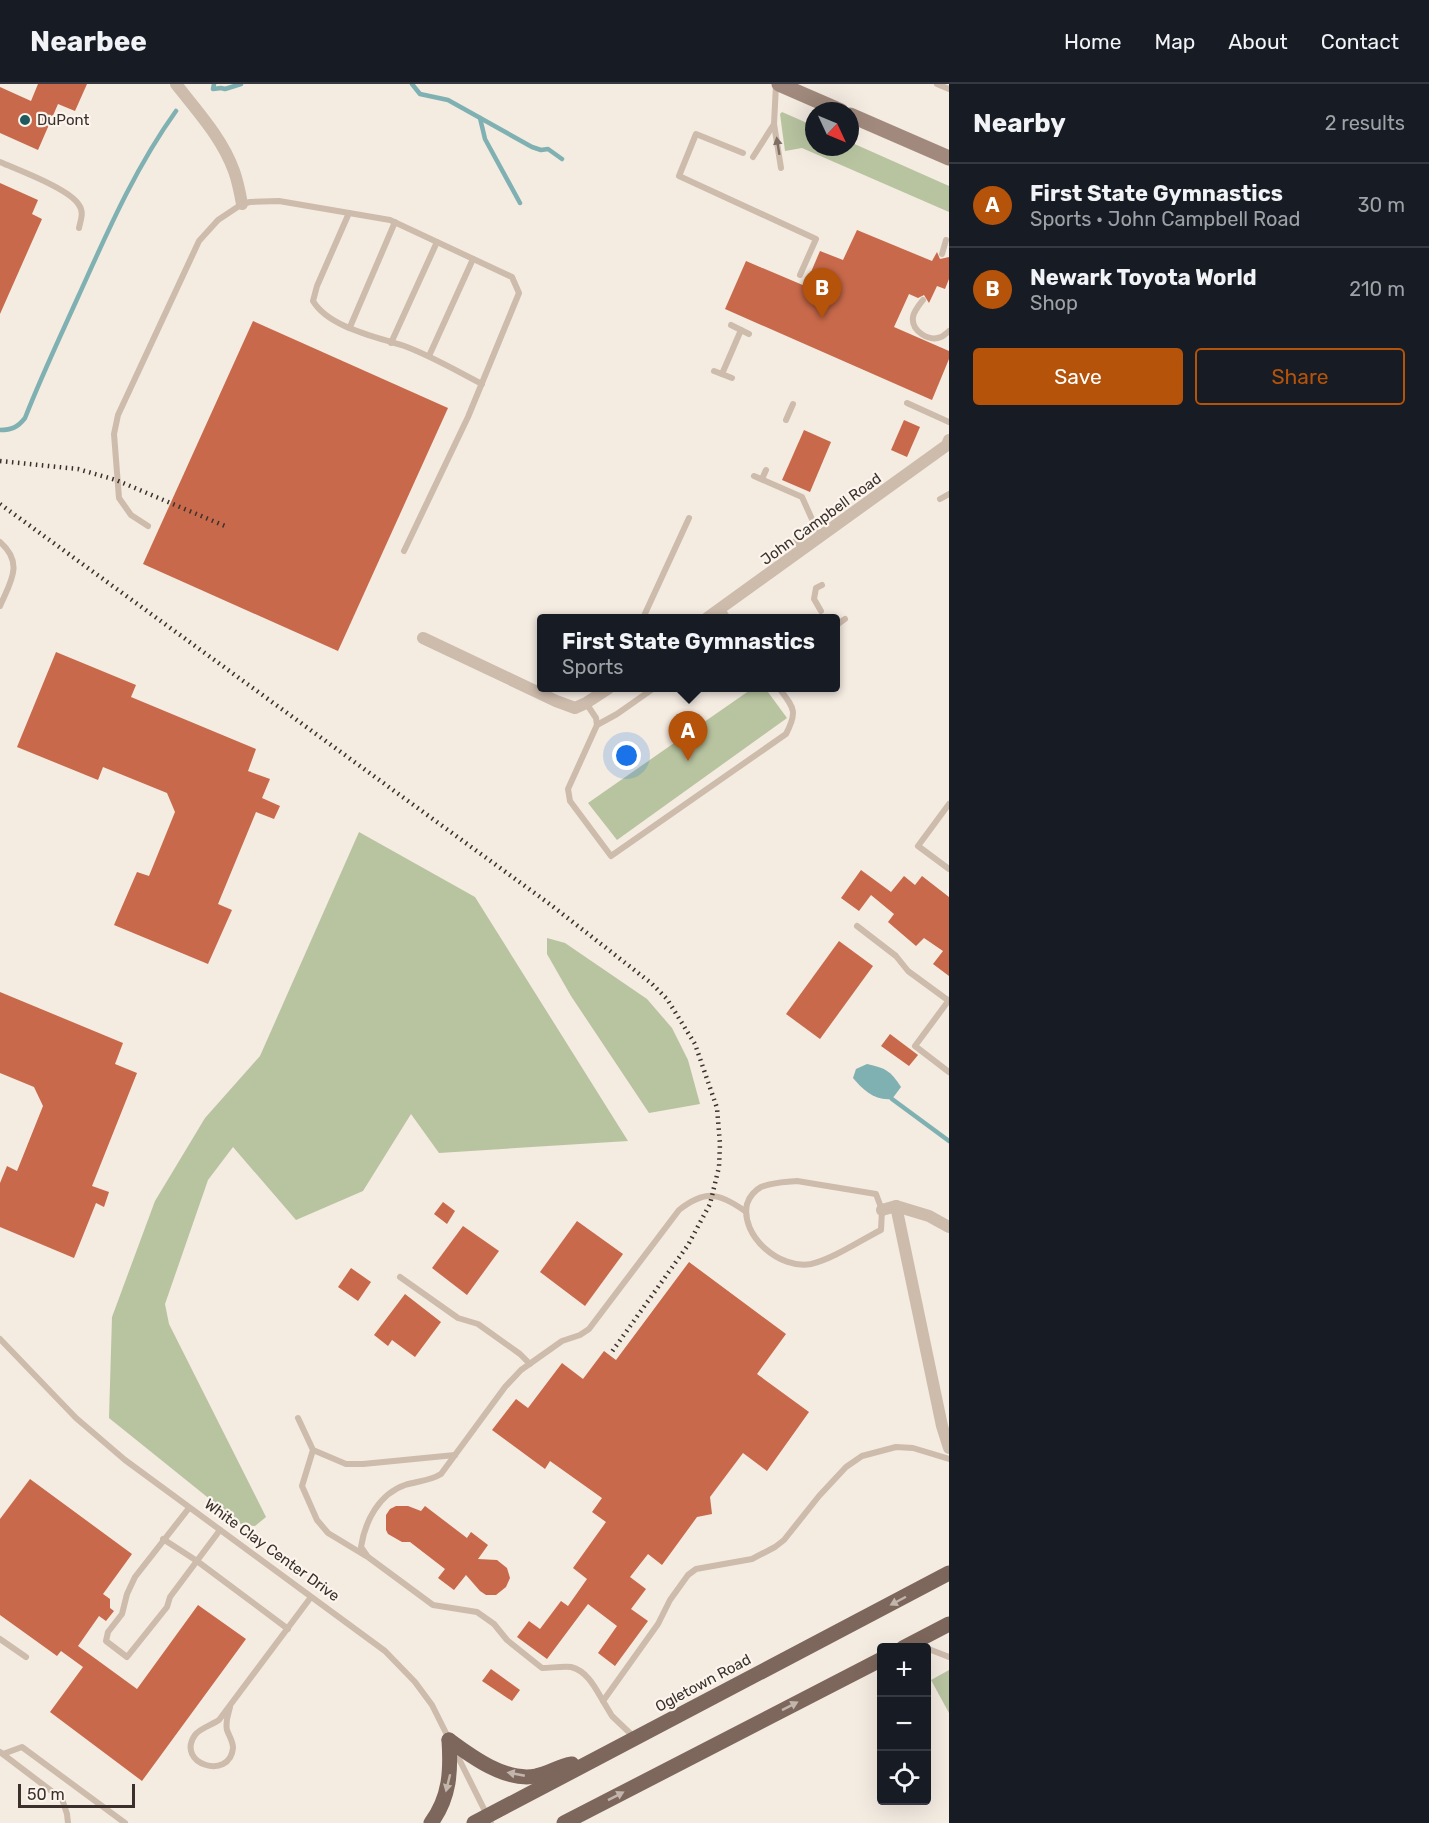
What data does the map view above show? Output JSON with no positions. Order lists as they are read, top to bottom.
{
  "streets": {
    "main road": ["Ogletown Road"],
    "street": ["John Campbell Road"],
    "lane": ["White Clay Center Drive"]
  },
  "crossings": [
    ["White Clay Center Drive", "Ogletown Road"]
  ],
  "places": ["DuPont"],
  "scale_bar": "50 m",
  "north": "bottom right",
  "page": {
    "header": "Nearbee",
    "nav": [
      "Home",
      "Map",
      "About",
      "Contact"
    ],
    "heading": ["Nearby", "2 results"],
    "list": [
      {
        "mark": "A",
        "name": "First State Gymnastics",
        "note": "Sports · John Campbell Road",
        "value": "30 m"
      },
      {
        "mark": "B",
        "name": "Newark Toyota World",
        "note": "Shop",
        "value": "210 m"
      }
    ],
    "pins": ["B", "A"],
    "buttons": ["Save", "Share"],
    "popup": ["First State Gymnastics", "Sports"],
    "map_buttons": ["+", "−"],
    "scale": "50 m"
  }
}
